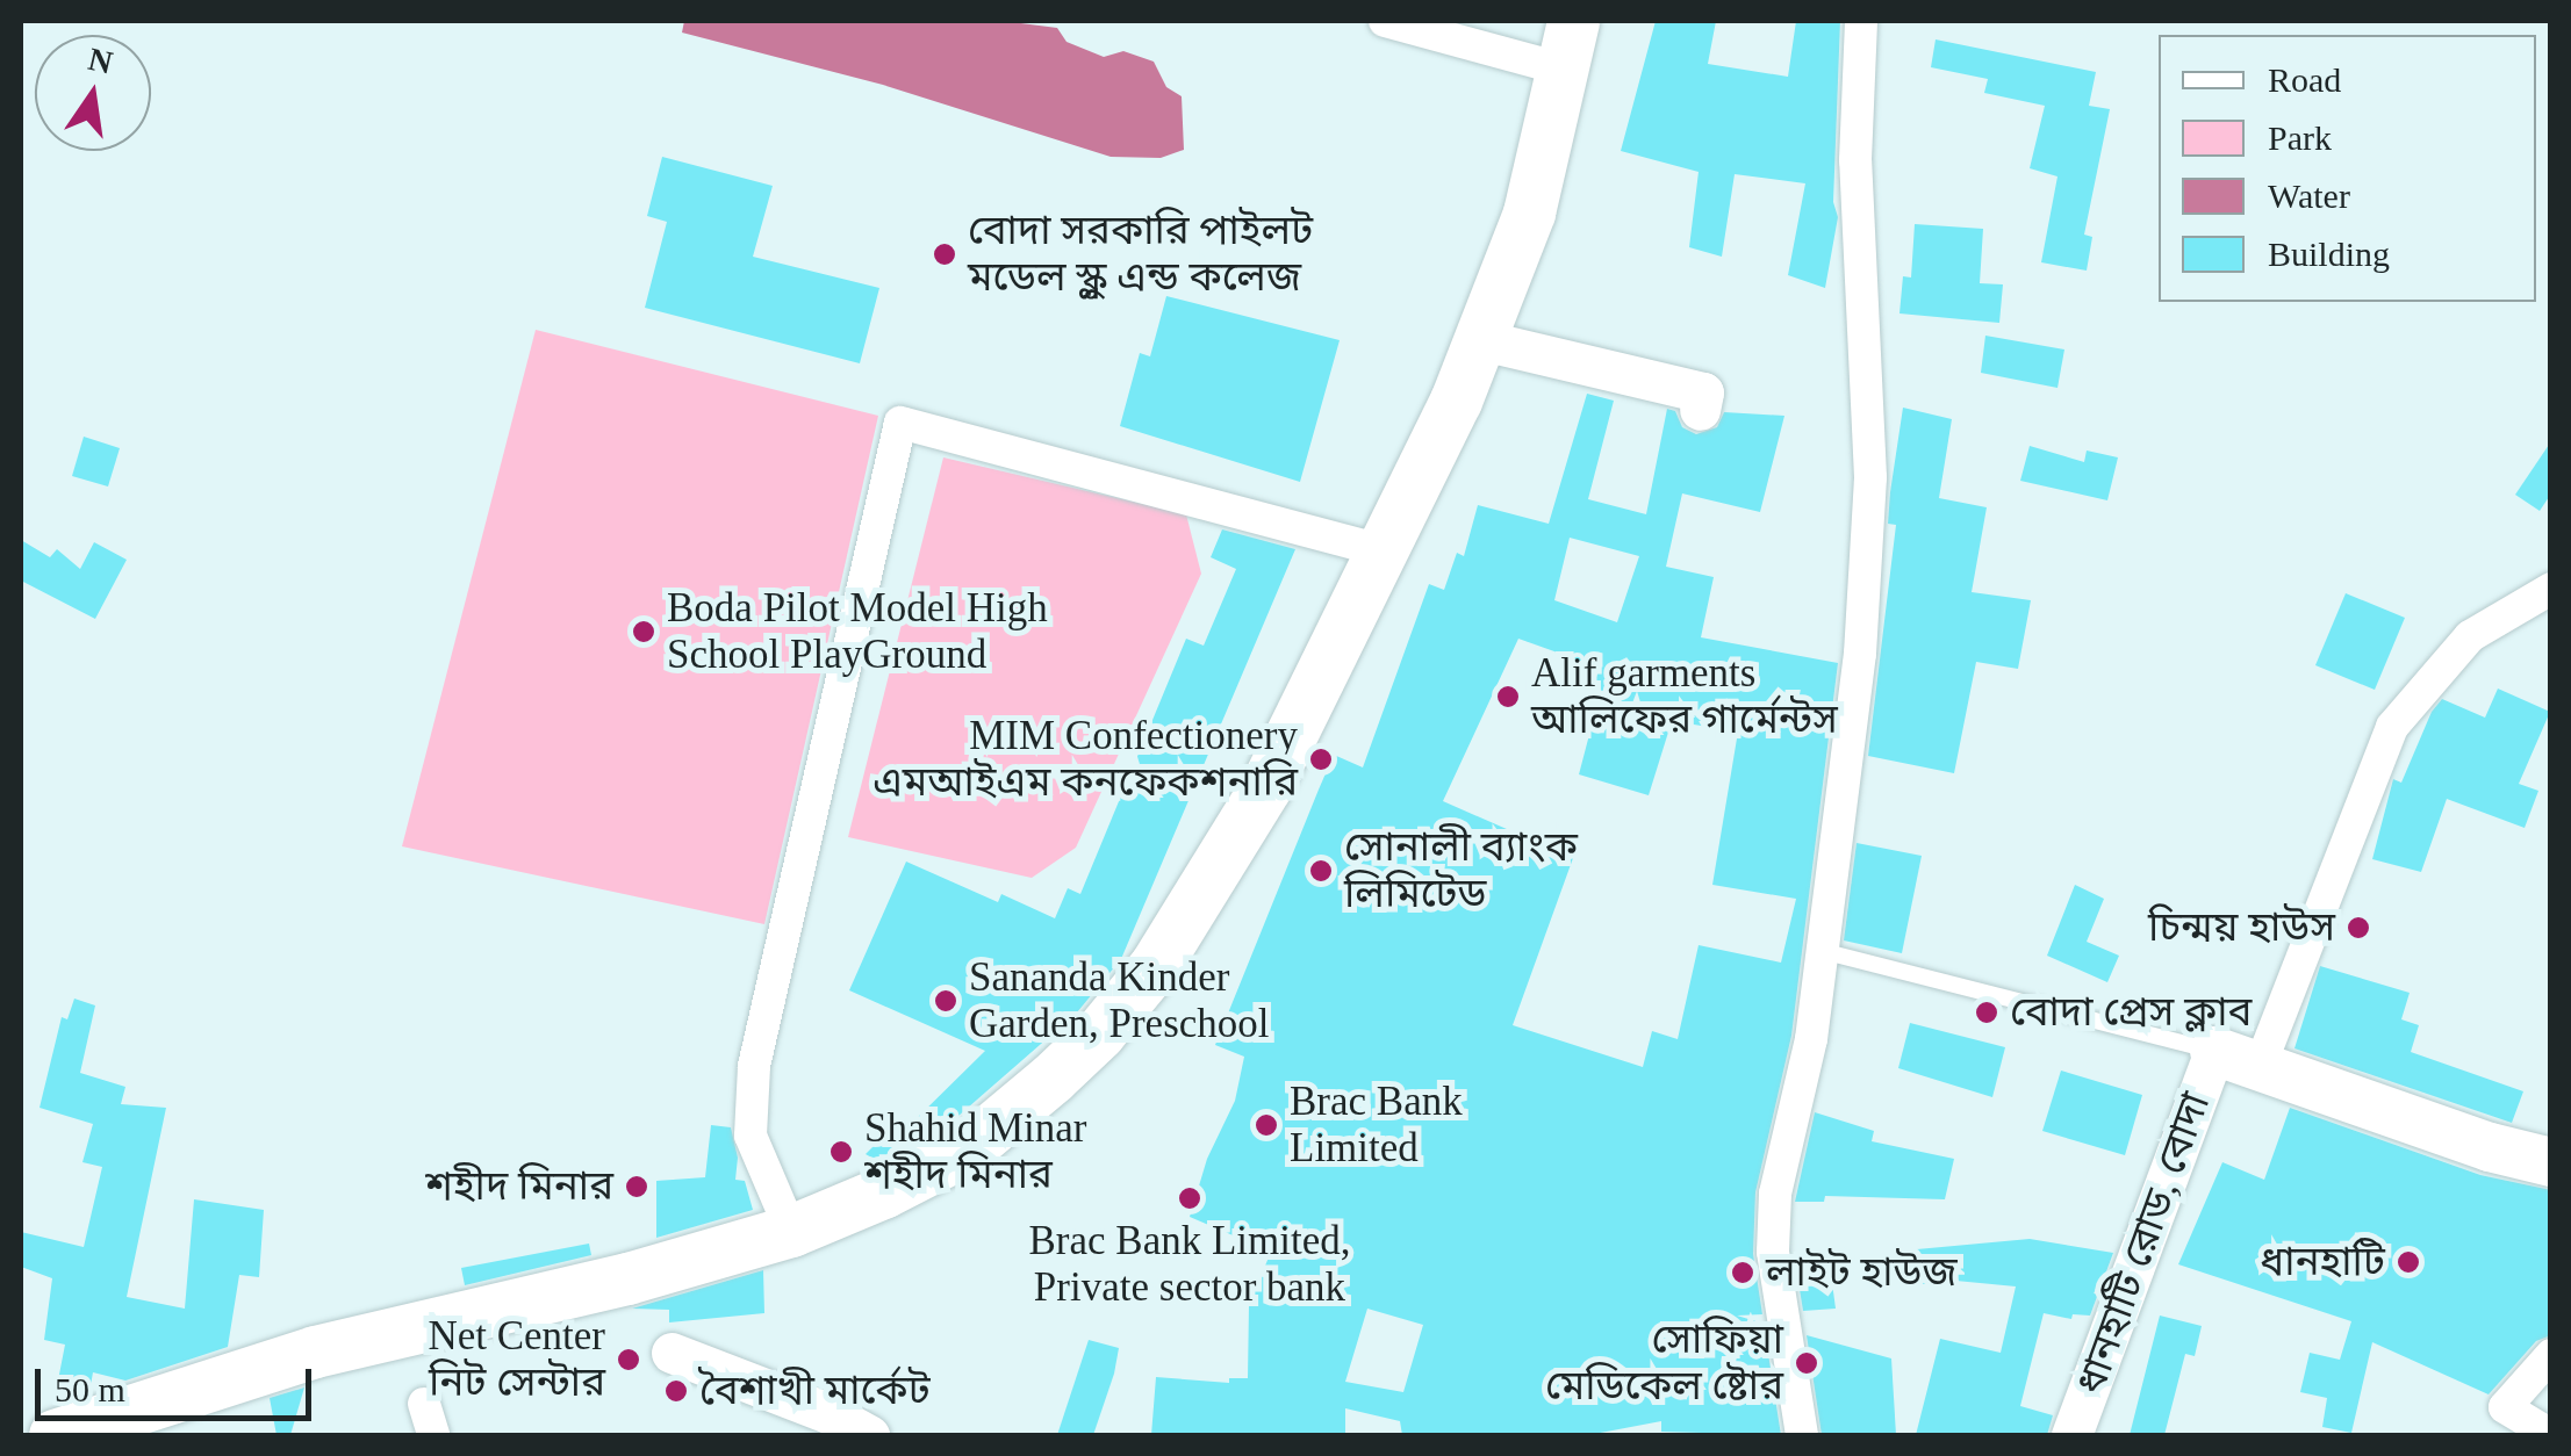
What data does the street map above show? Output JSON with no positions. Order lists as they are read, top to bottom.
{
  "streets": {
    "street": ["ধানহাটি রোড, বোদা"]
  },
  "places": [
    "বোদা সরকারি পাইলট মডেল স্কুল এন্ড কলেজ",
    "Boda Pilot Model High School PlayGround",
    "Alif garments আলিফের গার্মেন্টস",
    "MIM Confectionery এমআইএম কনফেকশনারি",
    "সোনালী ব্যাংক লিমিটেড",
    "চিন্ময় হাউস",
    "Sananda Kinder Garden, Preschool",
    "বোদা প্রেস ক্লাব",
    "Brac Bank Limited",
    "Shahid Minar শহীদ মিনার",
    "শহীদ মিনার",
    "Brac Bank Limited, Private sector bank",
    "ধানহাটি",
    "লাইট হাউজ",
    "Net Center নিট সেন্টার",
    "সোফিয়া মেডিকেল ষ্টোর",
    "বৈশাখী মার্কেট"
  ],
  "legend": [
    "Road",
    "Park",
    "Water",
    "Building"
  ],
  "scale_bar": "50 m",
  "north": "top"
}
